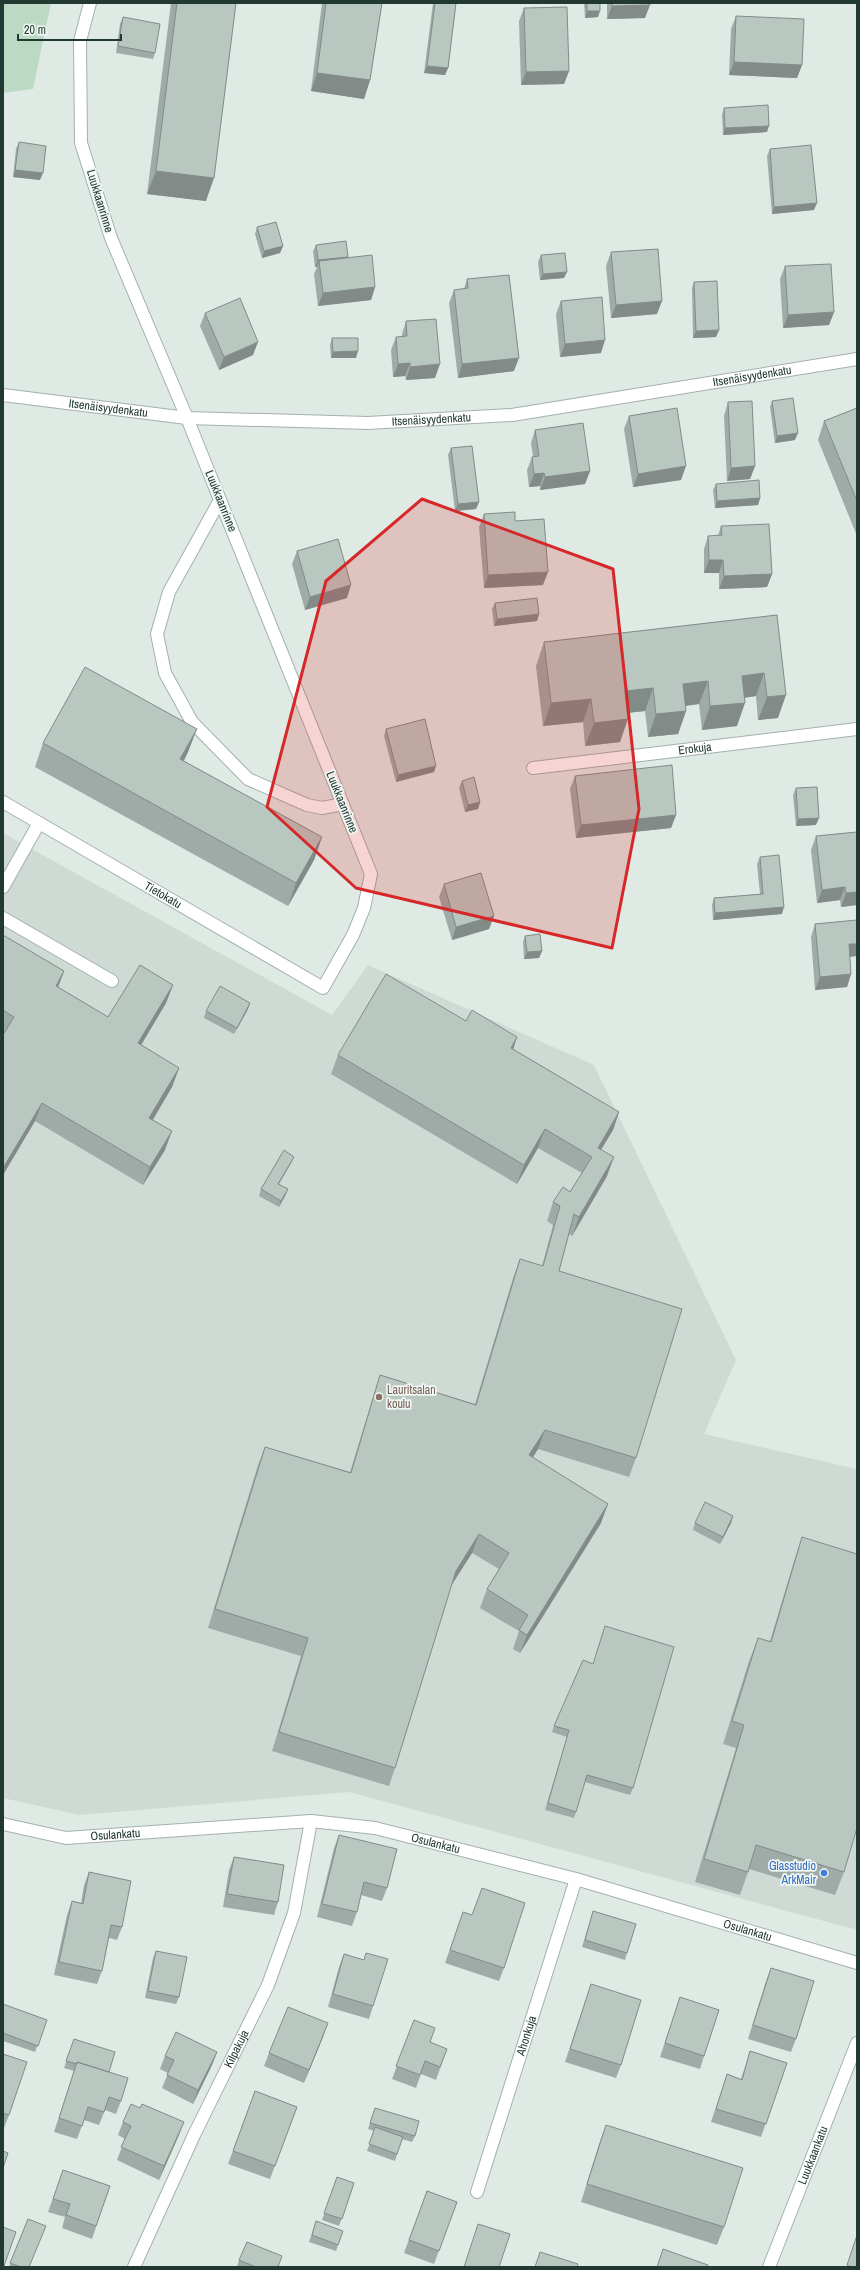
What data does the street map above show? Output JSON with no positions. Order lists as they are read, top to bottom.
{
  "streets": {
    "street": [
      "Luukkaanrinne",
      "Itsenäisyydenkatu",
      "Erokuja",
      "Tietokatu",
      "Osulankatu",
      "Ahonkuja",
      "Kilpakuja",
      "Luukkaankatu"
    ]
  },
  "crossings": [
    ["Luukkaanrinne", "Itsenäisyydenkatu"],
    ["Luukkaanrinne", "Tietokatu"],
    ["Osulankatu", "Ahonkuja"],
    ["Osulankatu", "Kilpakuja"]
  ],
  "places": ["Lauritsalan koulu", "Glasstudio ArkMair"],
  "scale_bar": "20 m"
}
